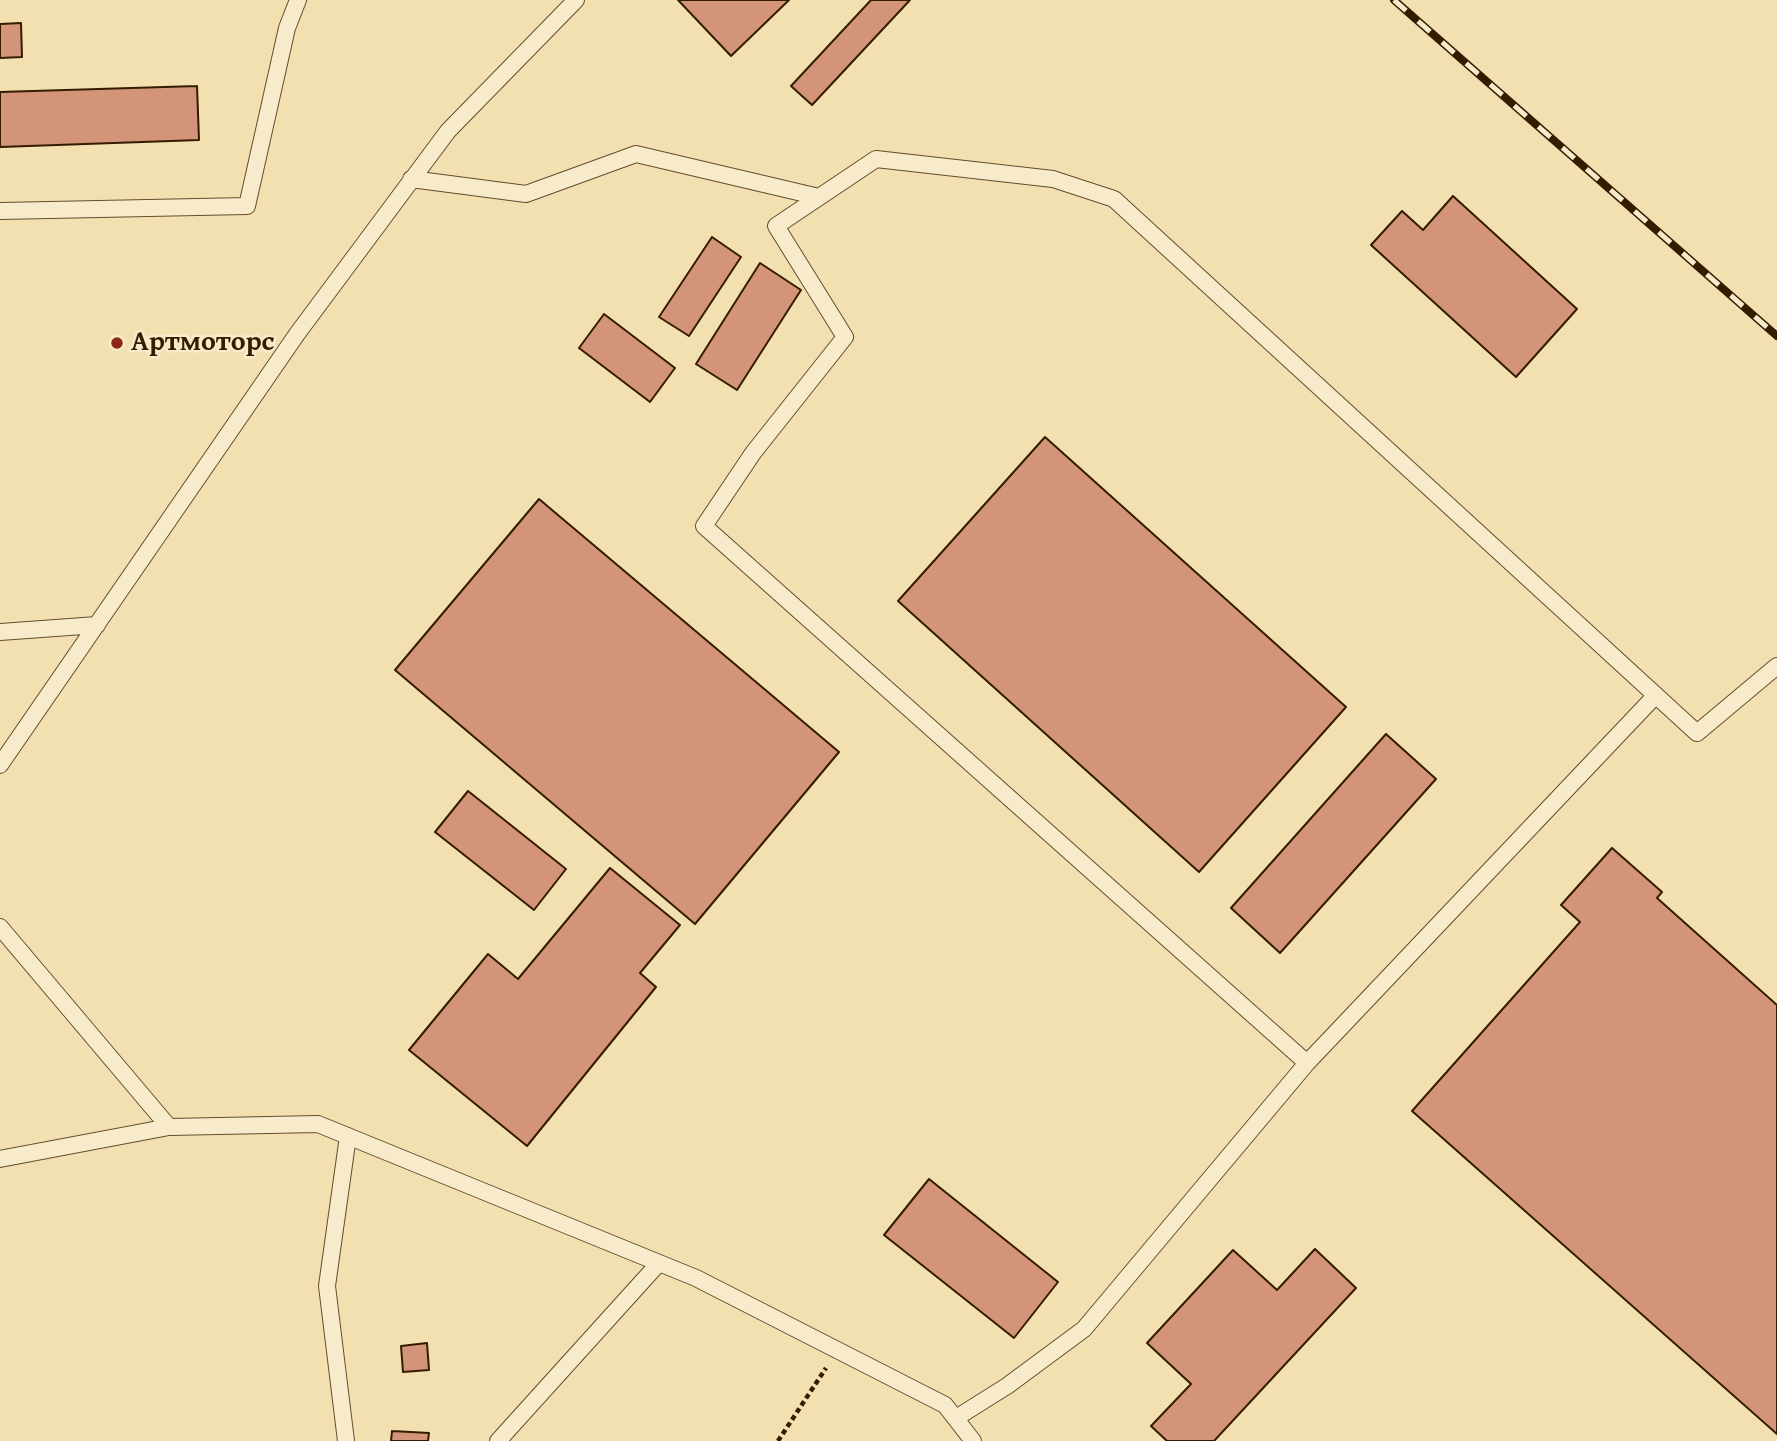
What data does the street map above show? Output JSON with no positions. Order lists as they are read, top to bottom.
{
  "places": ["Артмоторс"]
}
